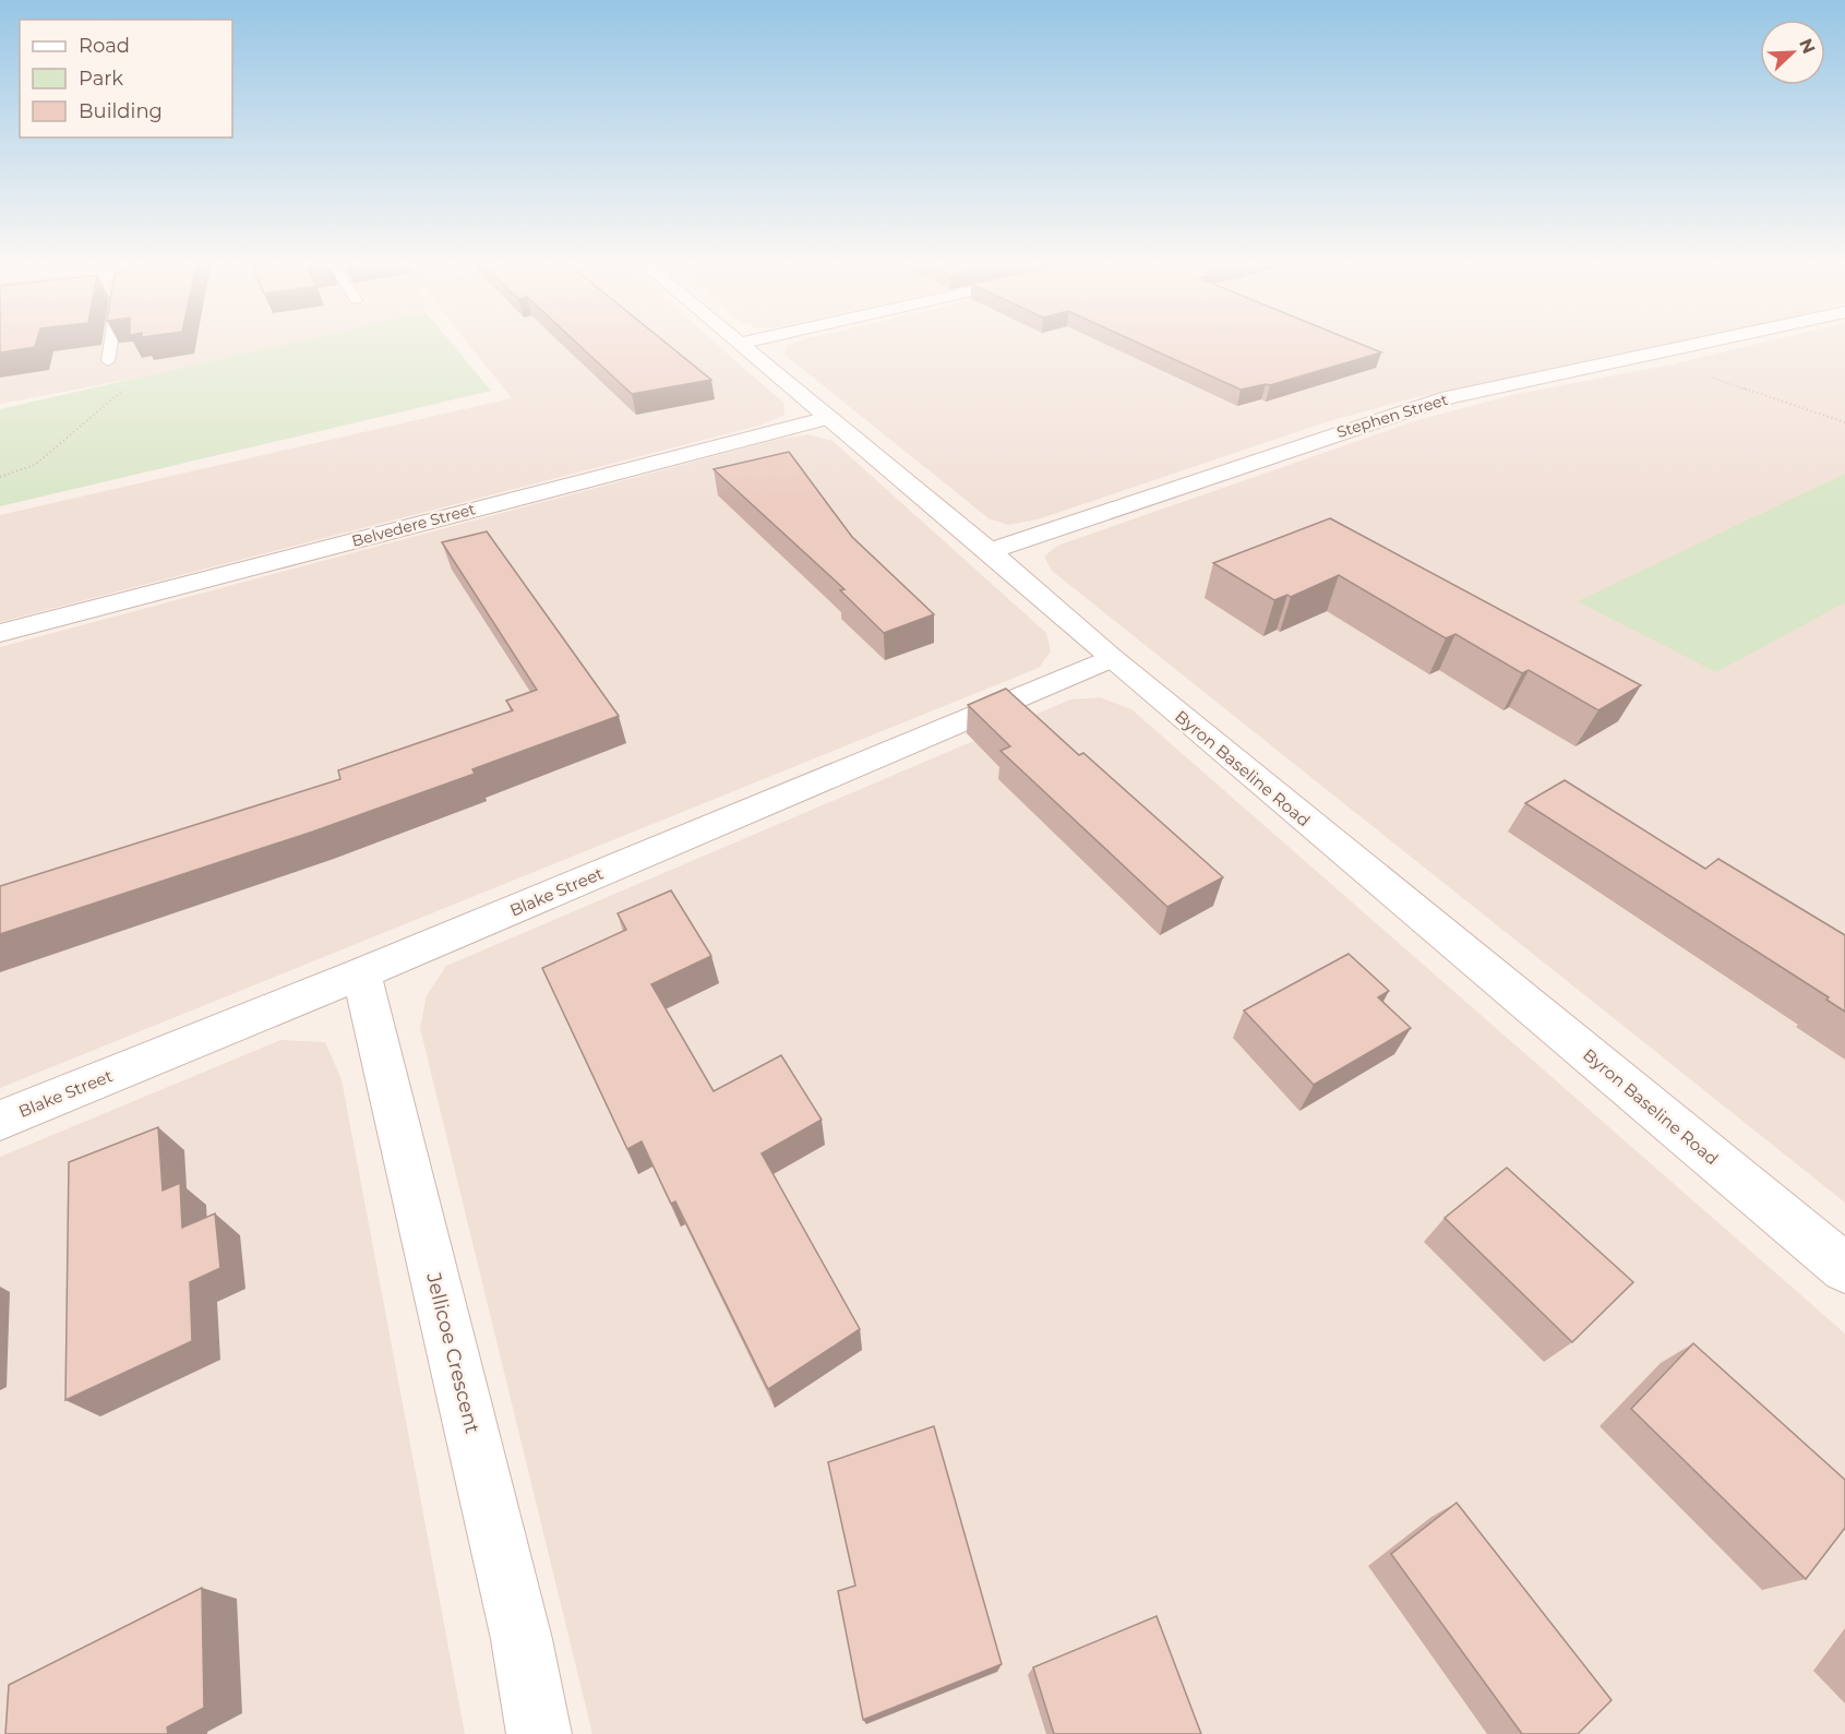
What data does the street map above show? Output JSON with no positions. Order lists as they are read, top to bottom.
{
  "streets": {
    "street": [
      "Stephen Street",
      "Belvedere Street",
      "Byron Baseline Road",
      "Blake Street",
      "Jellicoe Crescent"
    ]
  },
  "crossings": [
    ["Stephen Street", "Byron Baseline Road"],
    ["Belvedere Street", "Byron Baseline Road"],
    ["Byron Baseline Road", "Blake Street"],
    ["Blake Street", "Jellicoe Crescent"]
  ],
  "legend": ["Road", "Park", "Building"],
  "north": "top right"
}
